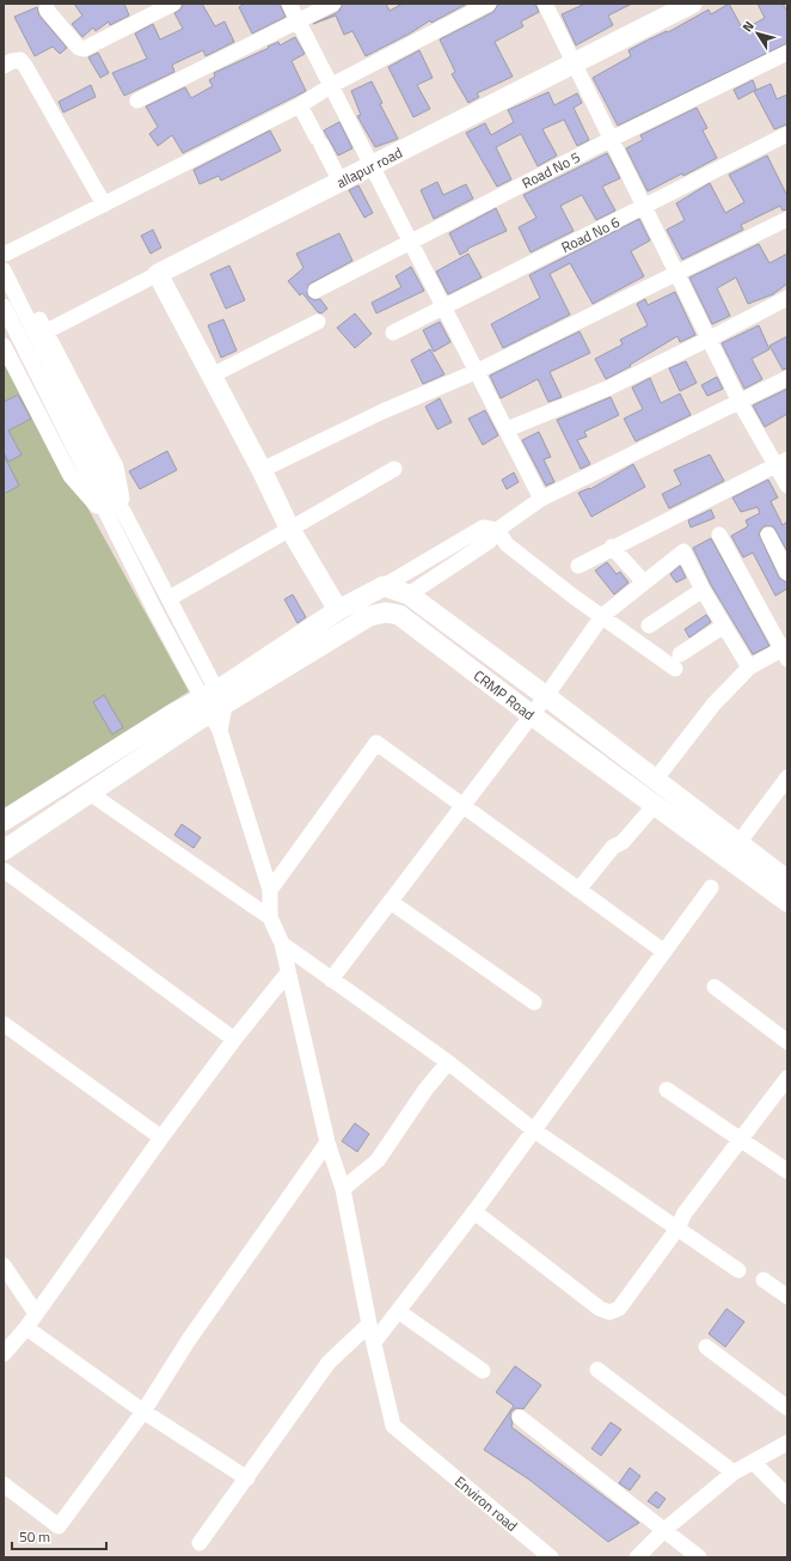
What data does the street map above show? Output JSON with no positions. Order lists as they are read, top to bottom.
{
  "streets": {
    "main road": ["allapur road", "CRMP Road"],
    "street": ["Road No 5", "Road No 6", "Environ road"]
  },
  "scale_bar": "50 m",
  "north": "top left"
}
